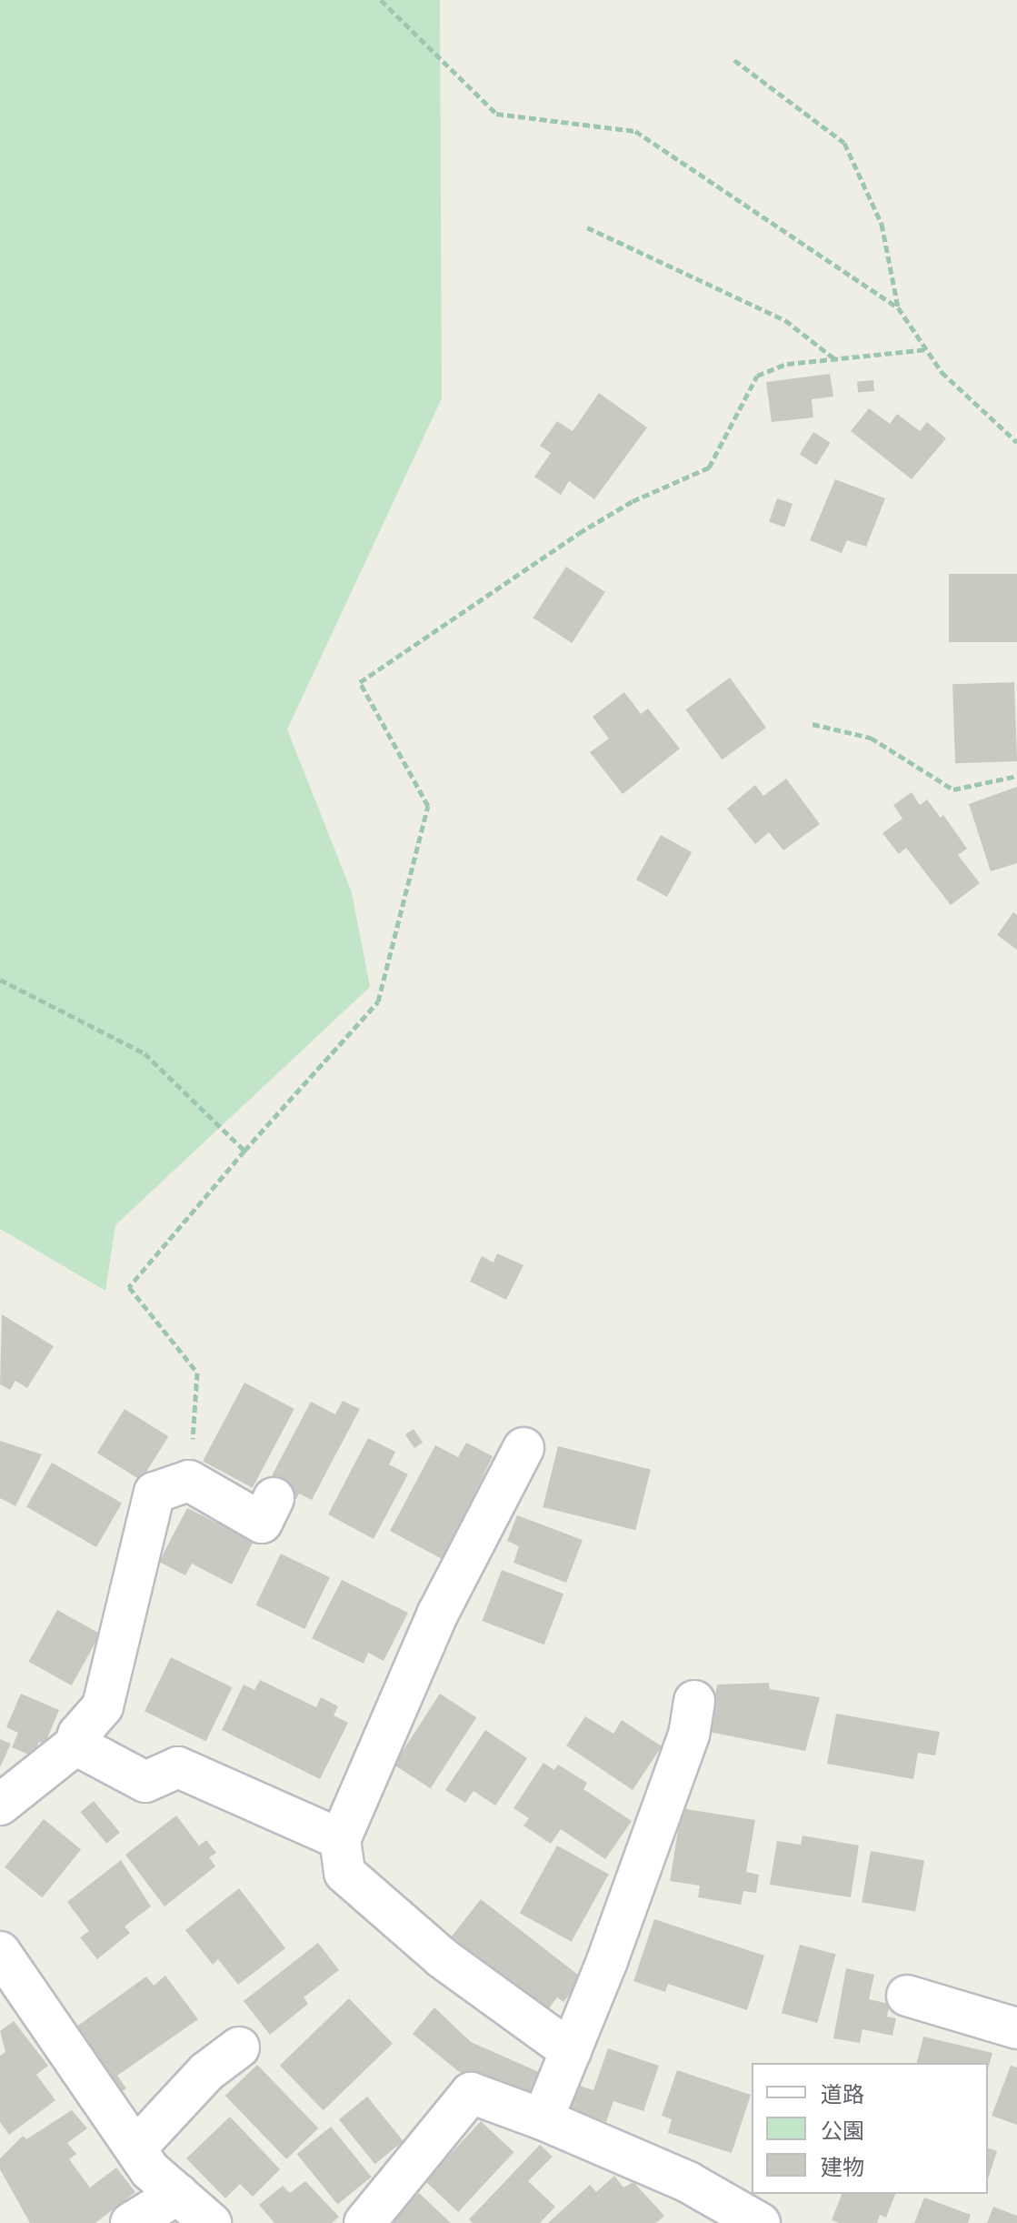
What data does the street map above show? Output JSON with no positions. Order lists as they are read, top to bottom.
{
  "legend": ["道路", "公園", "建物"]
}
